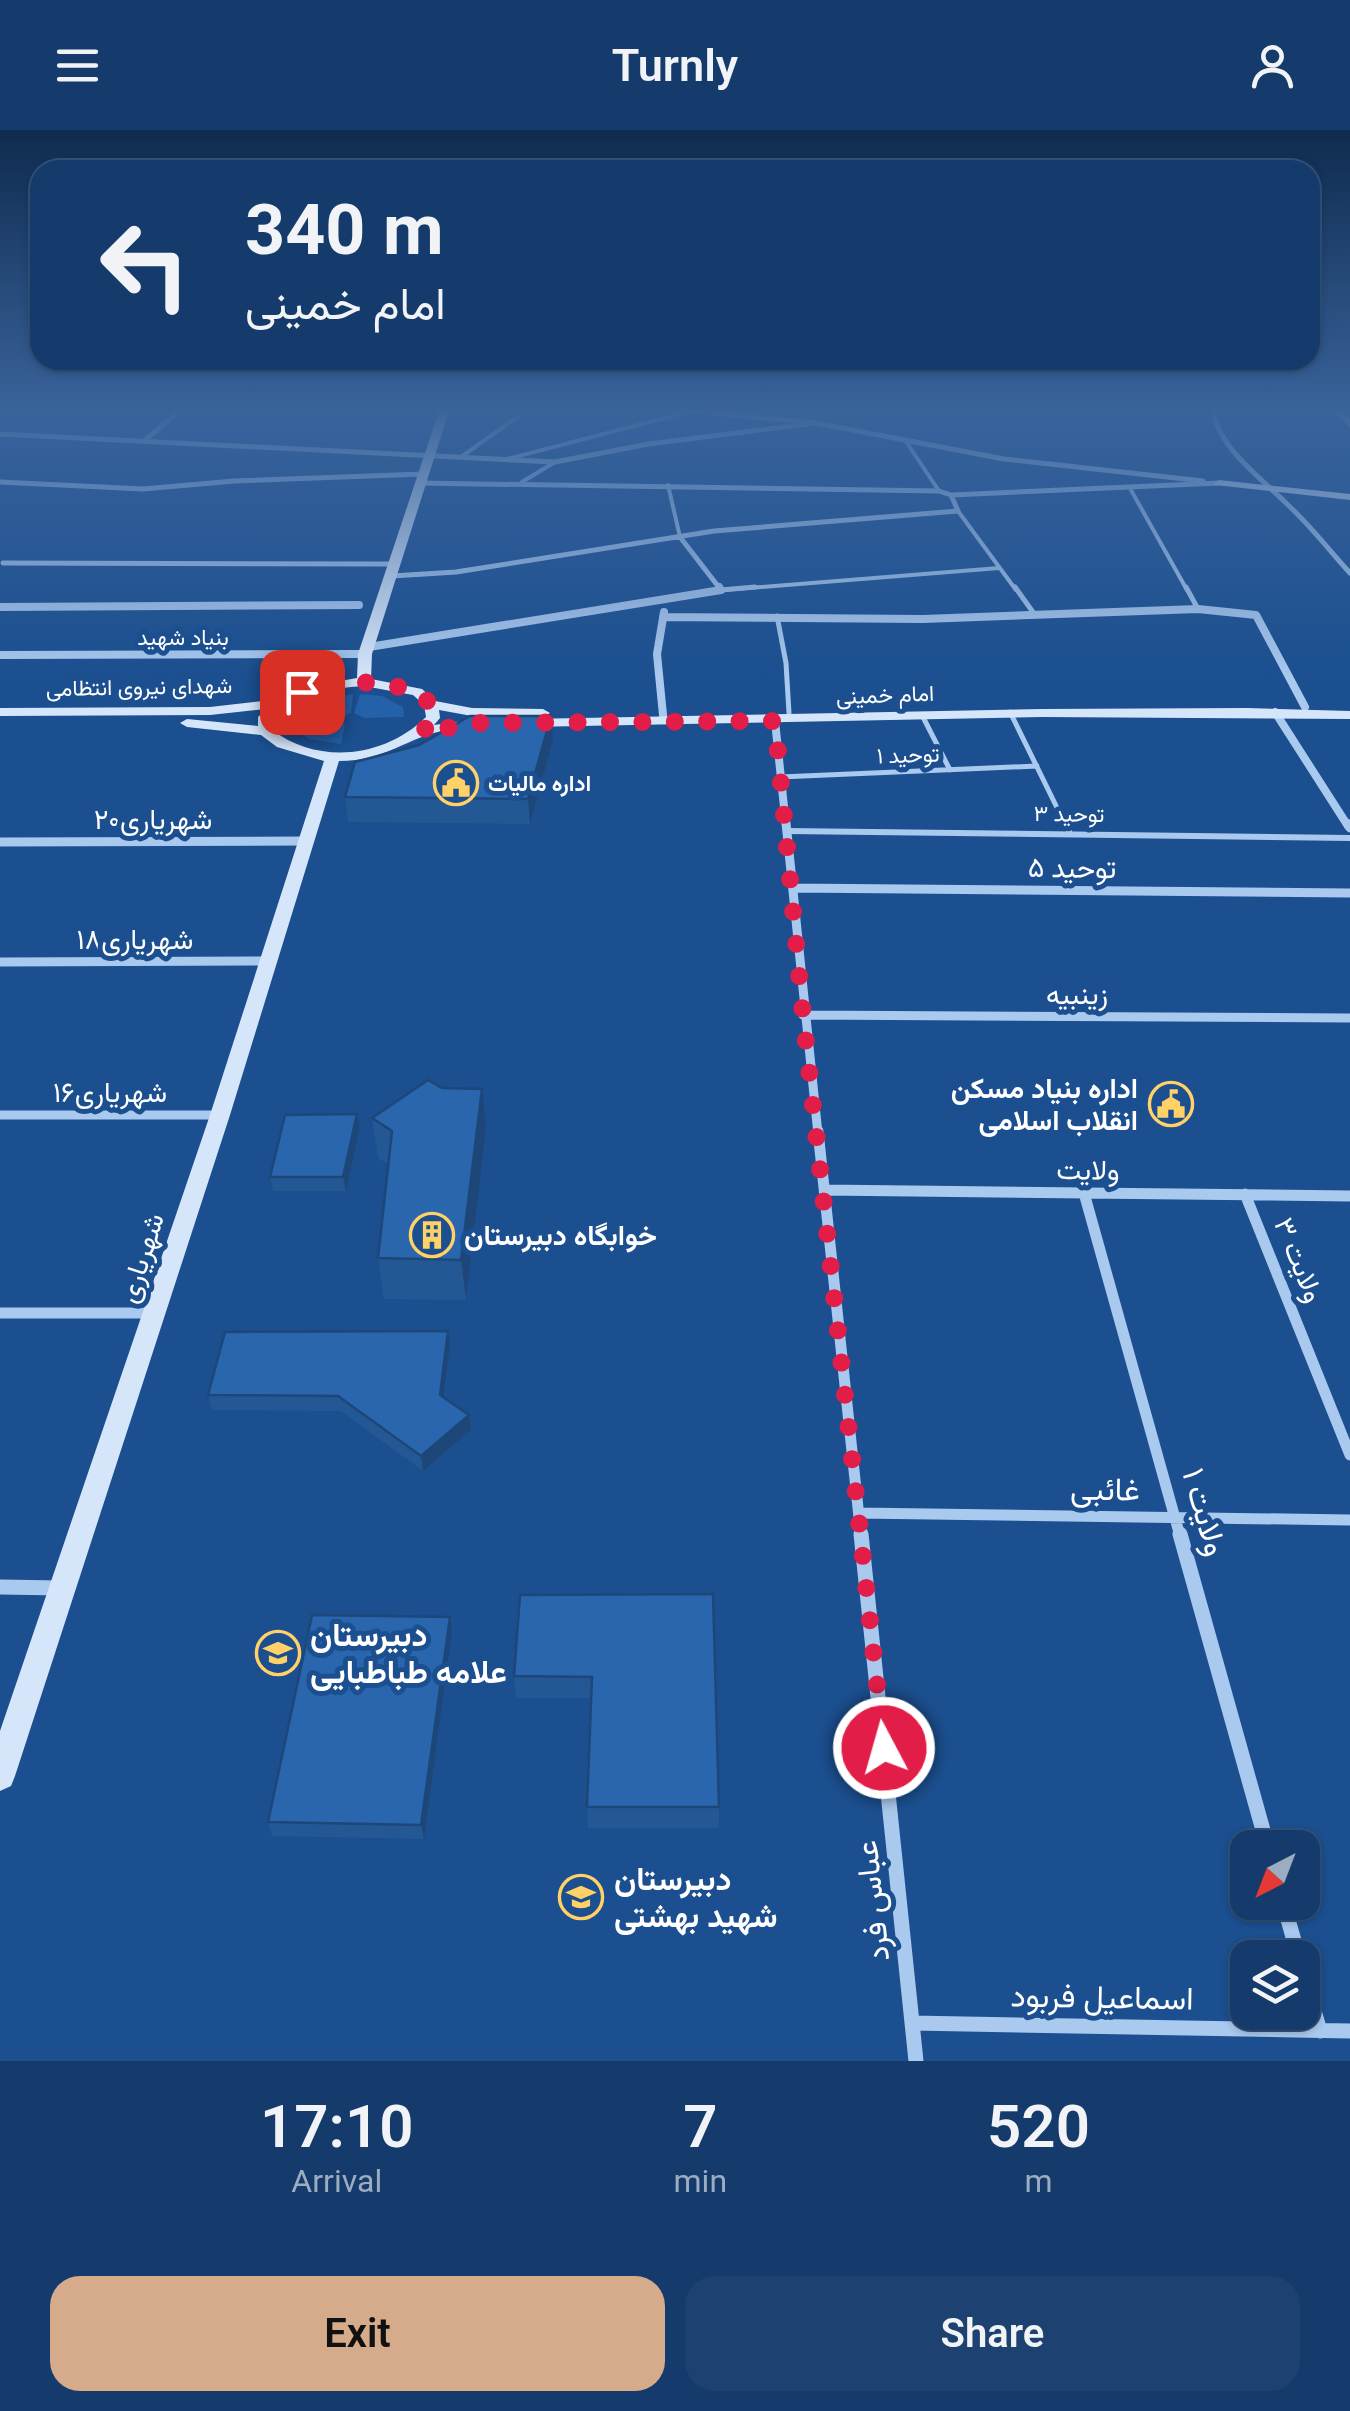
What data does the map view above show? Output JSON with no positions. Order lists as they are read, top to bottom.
{
  "streets": {
    "main road": ["شهدای نیروی انتظامی", "امام خمینی", "شهریاری"],
    "street": [
      "بنیاد شهید",
      "شهریاری۲۰",
      "توحید ۵",
      "شهریاری۱۸",
      "زینبیه",
      "شهریاری۱۶",
      "ولایت",
      "ولایت ۳",
      "غائبی",
      "ولایت ۱",
      "عباس فرد",
      "اسماعیل فربود"
    ],
    "lane": ["توحید ۱", "توحید ۳"]
  },
  "crossings": [
    ["شهدای نیروی انتظامی", "امام خمینی"],
    ["امام خمینی", "شهریاری"],
    ["امام خمینی", "عباس فرد"],
    ["توحید ۱", "عباس فرد"],
    ["توحید ۳", "عباس فرد"],
    ["شهریاری۲۰", "شهریاری"],
    ["توحید ۵", "عباس فرد"],
    ["شهریاری۱۸", "شهریاری"],
    ["زینبیه", "عباس فرد"],
    ["شهریاری۱۶", "شهریاری"],
    ["ولایت", "ولایت ۳"],
    ["ولایت", "ولایت ۱"],
    ["ولایت", "عباس فرد"],
    ["غائبی", "ولایت ۱"],
    ["غائبی", "عباس فرد"],
    ["عباس فرد", "اسماعیل فربود"]
  ],
  "places": {
    "public building": ["اداره مالیات", "اداره بنیاد مسکن انقلاب اسلامی"],
    "building": ["خوابگاه دبیرستان"],
    "school or university": ["دبیرستان علامه طباطبایی", "دبیرستان شهید بهشتی"]
  },
  "north": "bottom left",
  "page": {
    "header": "Turnly",
    "turn": ["340 m", "امام خمینی"],
    "eta": [
      "17:10",
      "Arrival",
      "7",
      "min",
      "520",
      "m"
    ],
    "buttons": ["Exit", "Share"]
  }
}
